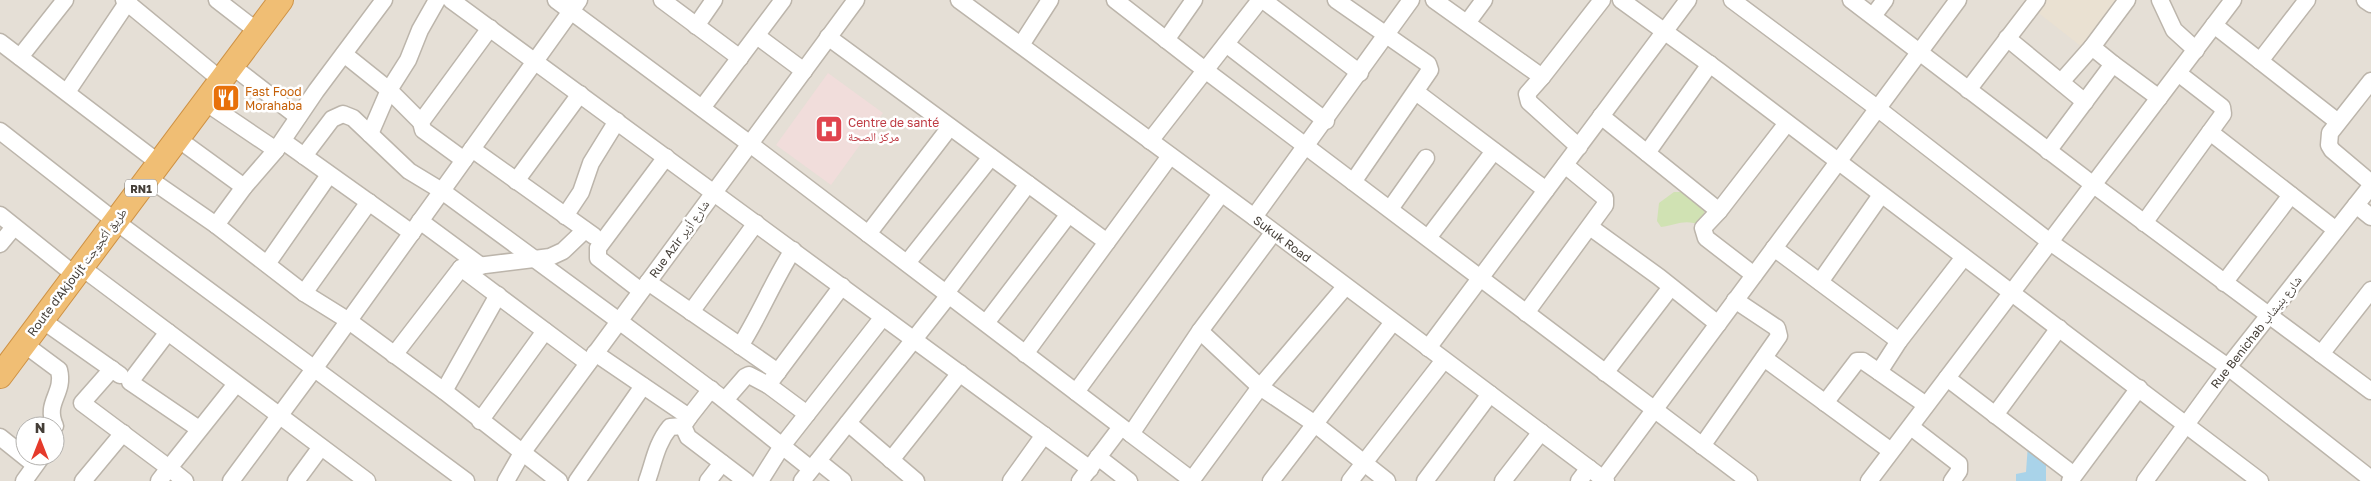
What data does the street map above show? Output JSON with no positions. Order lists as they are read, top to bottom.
{
  "streets": {
    "highway": ["RN1", "Route d'Akjoujt طريق أكجوجت"],
    "street": ["Rue Azir شارع أزير", "Sukuk Road", "Rue Benichab شارع بنيشاب"]
  },
  "places": {
    "restaurant": ["Fast Food Morahaba"],
    "hospital": ["Centre de santé مركز الصحة"]
  },
  "north": "top"
}
